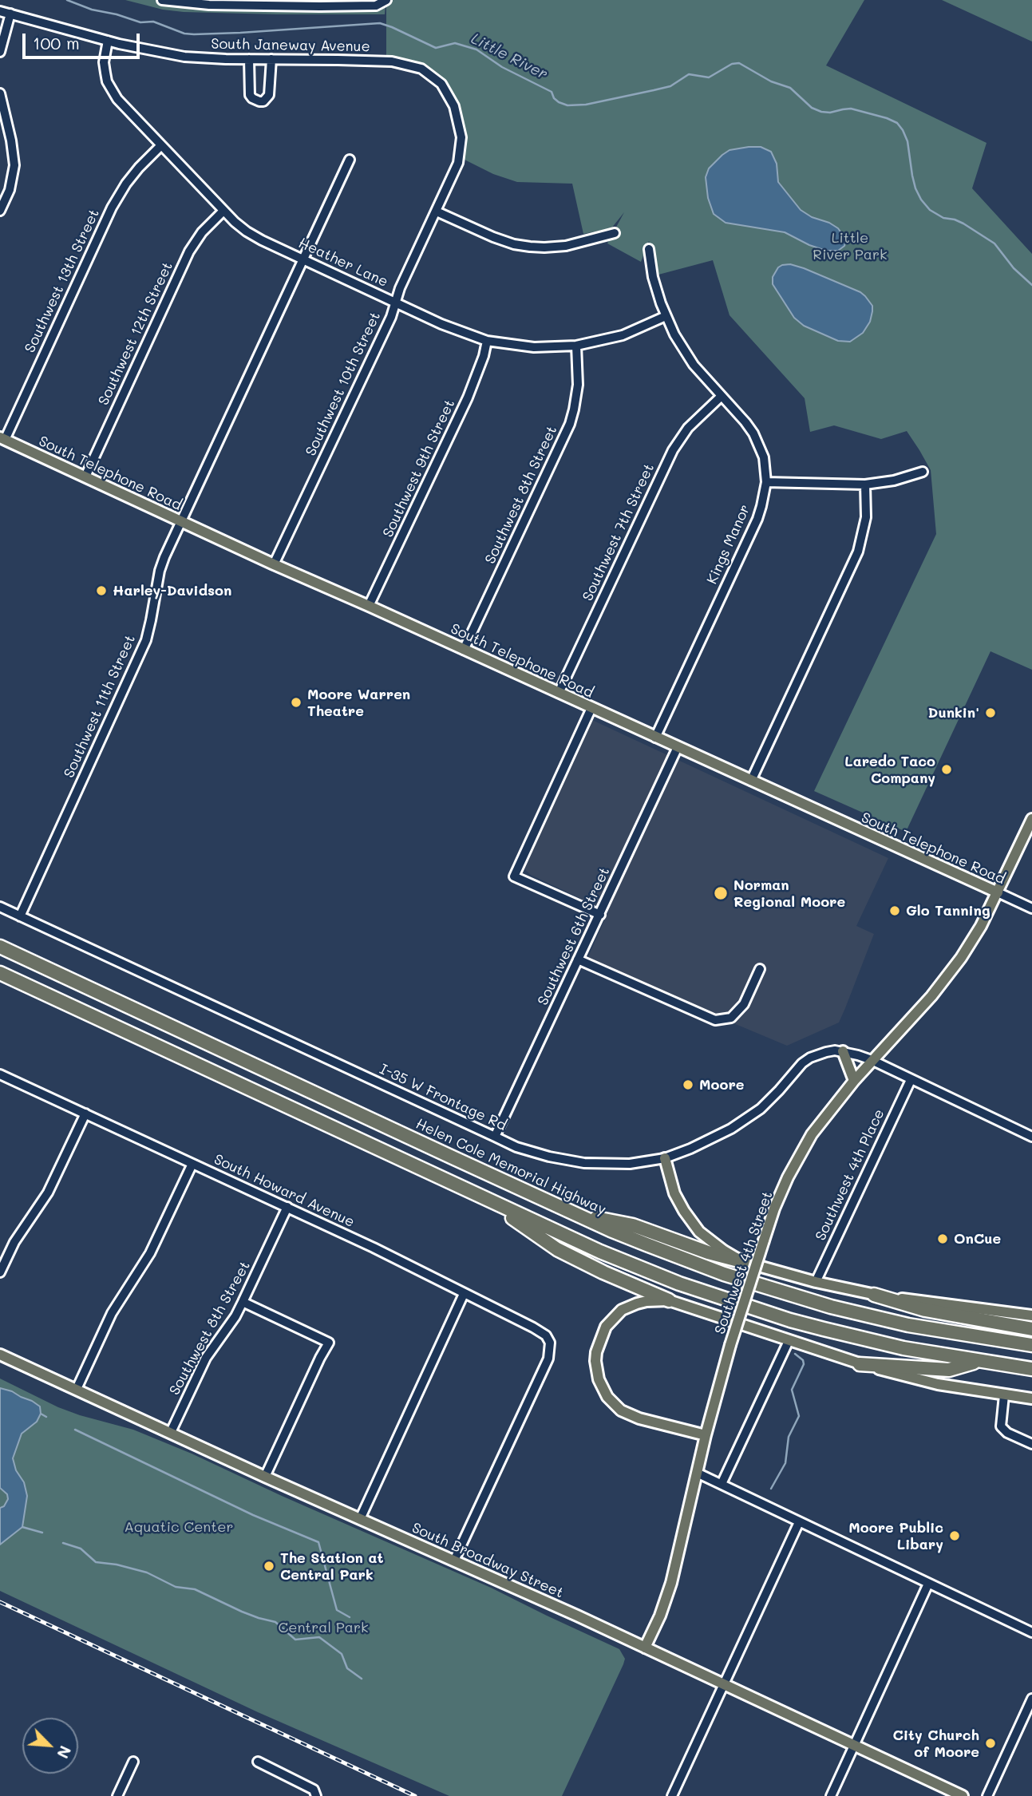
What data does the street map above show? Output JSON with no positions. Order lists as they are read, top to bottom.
{
  "streets": {
    "highway": ["Helen Cole Memorial Highway"],
    "main road": ["South Telephone Road", "Southwest 4th Street", "South Broadway Street"],
    "street": [
      "South Janeway Avenue",
      "Heather Lane",
      "Southwest 13th Street",
      "Southwest 12th Street",
      "Southwest 10th Street",
      "Southwest 9th Street",
      "Southwest 8th Street",
      "Southwest 7th Street",
      "Kings Manor",
      "Southwest 11th Street",
      "Southwest 6th Street",
      "I-35 W Frontage Rd",
      "Southwest 4th Place",
      "South Howard Avenue"
    ]
  },
  "crossings": [
    ["South Janeway Avenue", "Heather Lane"],
    ["South Janeway Avenue", "Southwest 10th Street"],
    ["Heather Lane", "Southwest 13th Street"],
    ["Heather Lane", "Southwest 12th Street"],
    ["Heather Lane", "Southwest 10th Street"],
    ["Heather Lane", "Southwest 9th Street"],
    ["Heather Lane", "Southwest 8th Street"],
    ["Heather Lane", "Kings Manor"],
    ["Heather Lane", "Southwest 11th Street"],
    ["Southwest 13th Street", "South Telephone Road"],
    ["Southwest 12th Street", "South Telephone Road"],
    ["Southwest 10th Street", "South Telephone Road"],
    ["Southwest 9th Street", "South Telephone Road"],
    ["South Telephone Road", "Southwest 8th Street"],
    ["South Telephone Road", "Southwest 7th Street"],
    ["South Telephone Road", "Kings Manor"],
    ["South Telephone Road", "Southwest 11th Street"],
    ["South Telephone Road", "Southwest 6th Street"],
    ["South Telephone Road", "Southwest 4th Street"],
    ["Southwest 8th Street", "South Howard Avenue"],
    ["Southwest 8th Street", "South Broadway Street"],
    ["Southwest 7th Street", "Kings Manor"],
    ["Southwest 11th Street", "I-35 W Frontage Rd"],
    ["Southwest 6th Street", "I-35 W Frontage Rd"],
    ["I-35 W Frontage Rd", "Southwest 4th Place"],
    ["I-35 W Frontage Rd", "Southwest 4th Street"],
    ["South Howard Avenue", "South Broadway Street"],
    ["Southwest 4th Street", "South Broadway Street"]
  ],
  "water": ["Little River"],
  "parks": ["Little River Park", "Aquatic Center", "Central Park"],
  "places": [
    "Harley-Davidson",
    "Moore Warren Theatre",
    "Dunkin'",
    "Laredo Taco Company",
    "Norman Regional Moore",
    "Glo Tanning",
    "Moore",
    "OnCue",
    "Moore Public Libary",
    "The Station at Central Park",
    "City Church of Moore"
  ],
  "scale_bar": "100 m",
  "north": "bottom right"
}
